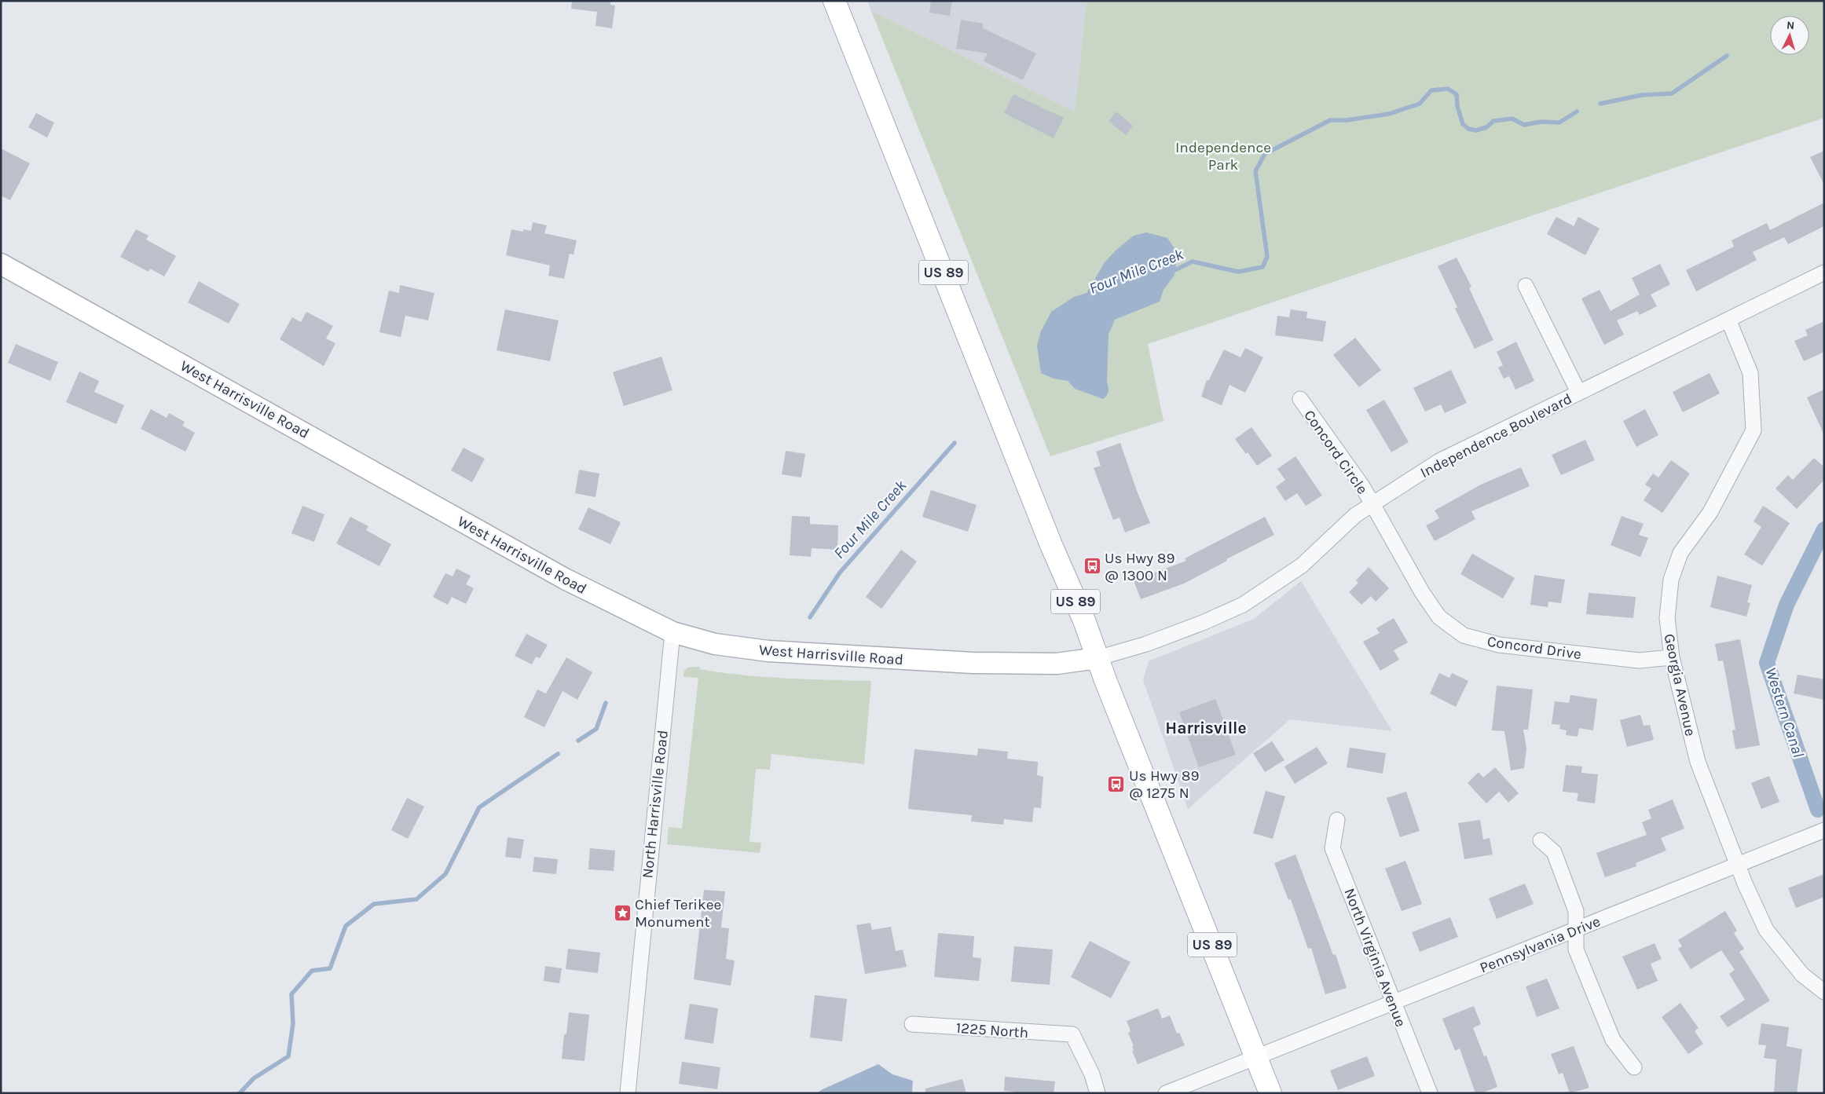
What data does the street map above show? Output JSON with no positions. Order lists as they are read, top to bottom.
{
  "streets": {
    "main road": ["US 89", "West Harrisville Road"],
    "street": [
      "Independence Boulevard",
      "Concord Circle",
      "Concord Drive",
      "Georgia Avenue",
      "North Harrisville Road",
      "Pennsylvania Drive",
      "North Virginia Avenue",
      "1225 North"
    ]
  },
  "crossings": [
    ["US 89", "West Harrisville Road"],
    ["US 89", "Independence Boulevard"],
    ["US 89", "Pennsylvania Drive"],
    ["West Harrisville Road", "Independence Boulevard"],
    ["West Harrisville Road", "North Harrisville Road"],
    ["Independence Boulevard", "Concord Circle"],
    ["Independence Boulevard", "Concord Drive"],
    ["Independence Boulevard", "Georgia Avenue"],
    ["Concord Circle", "Concord Drive"],
    ["Concord Drive", "Georgia Avenue"],
    ["Georgia Avenue", "Pennsylvania Drive"],
    ["Pennsylvania Drive", "North Virginia Avenue"]
  ],
  "districts": ["Harrisville"],
  "water": ["Four Mile Creek", "Western Canal"],
  "parks": ["Independence Park"],
  "places": {
    "bus stop": ["Us Hwy 89 @ 1300 N", "Us Hwy 89 @ 1275 N"],
    "place": ["Chief Terikee Monument"]
  },
  "north": "top"
}
